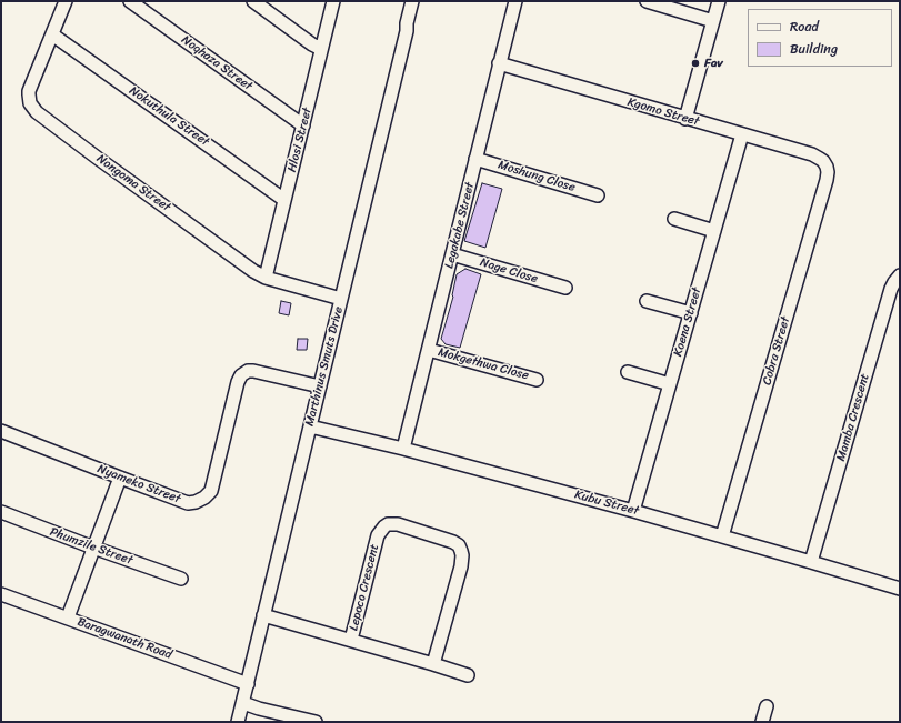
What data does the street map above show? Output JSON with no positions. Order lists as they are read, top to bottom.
{
  "streets": {
    "street": [
      "Noqhaza Street",
      "Kgomo Street",
      "Nokuthula Street",
      "Hlosi Street",
      "Moshung Close",
      "Nongoma Street",
      "Legakabe Street",
      "Nage Close",
      "Koena Street",
      "Cobra Street",
      "Mokgethwa Close",
      "Marthinus Smuts Drive",
      "Mamba Crescent",
      "Nyameko Street",
      "Kubu Street",
      "Phumzile Street",
      "Lepoco Crescent",
      "Baragwanath Road"
    ]
  },
  "crossings": [
    ["Noqhaza Street", "Hlosi Street"],
    ["Kgomo Street", "Legakabe Street"],
    ["Kgomo Street", "Koena Street"],
    ["Kgomo Street", "Cobra Street"],
    ["Nokuthula Street", "Hlosi Street"],
    ["Nokuthula Street", "Nongoma Street"],
    ["Hlosi Street", "Nongoma Street"],
    ["Moshung Close", "Legakabe Street"],
    ["Nongoma Street", "Marthinus Smuts Drive"],
    ["Legakabe Street", "Nage Close"],
    ["Legakabe Street", "Mokgethwa Close"],
    ["Legakabe Street", "Kubu Street"],
    ["Koena Street", "Kubu Street"],
    ["Cobra Street", "Kubu Street"],
    ["Marthinus Smuts Drive", "Nyameko Street"],
    ["Marthinus Smuts Drive", "Kubu Street"],
    ["Marthinus Smuts Drive", "Baragwanath Road"],
    ["Mamba Crescent", "Kubu Street"]
  ],
  "places": ["Fav"],
  "legend": ["Road", "Building"]
}
